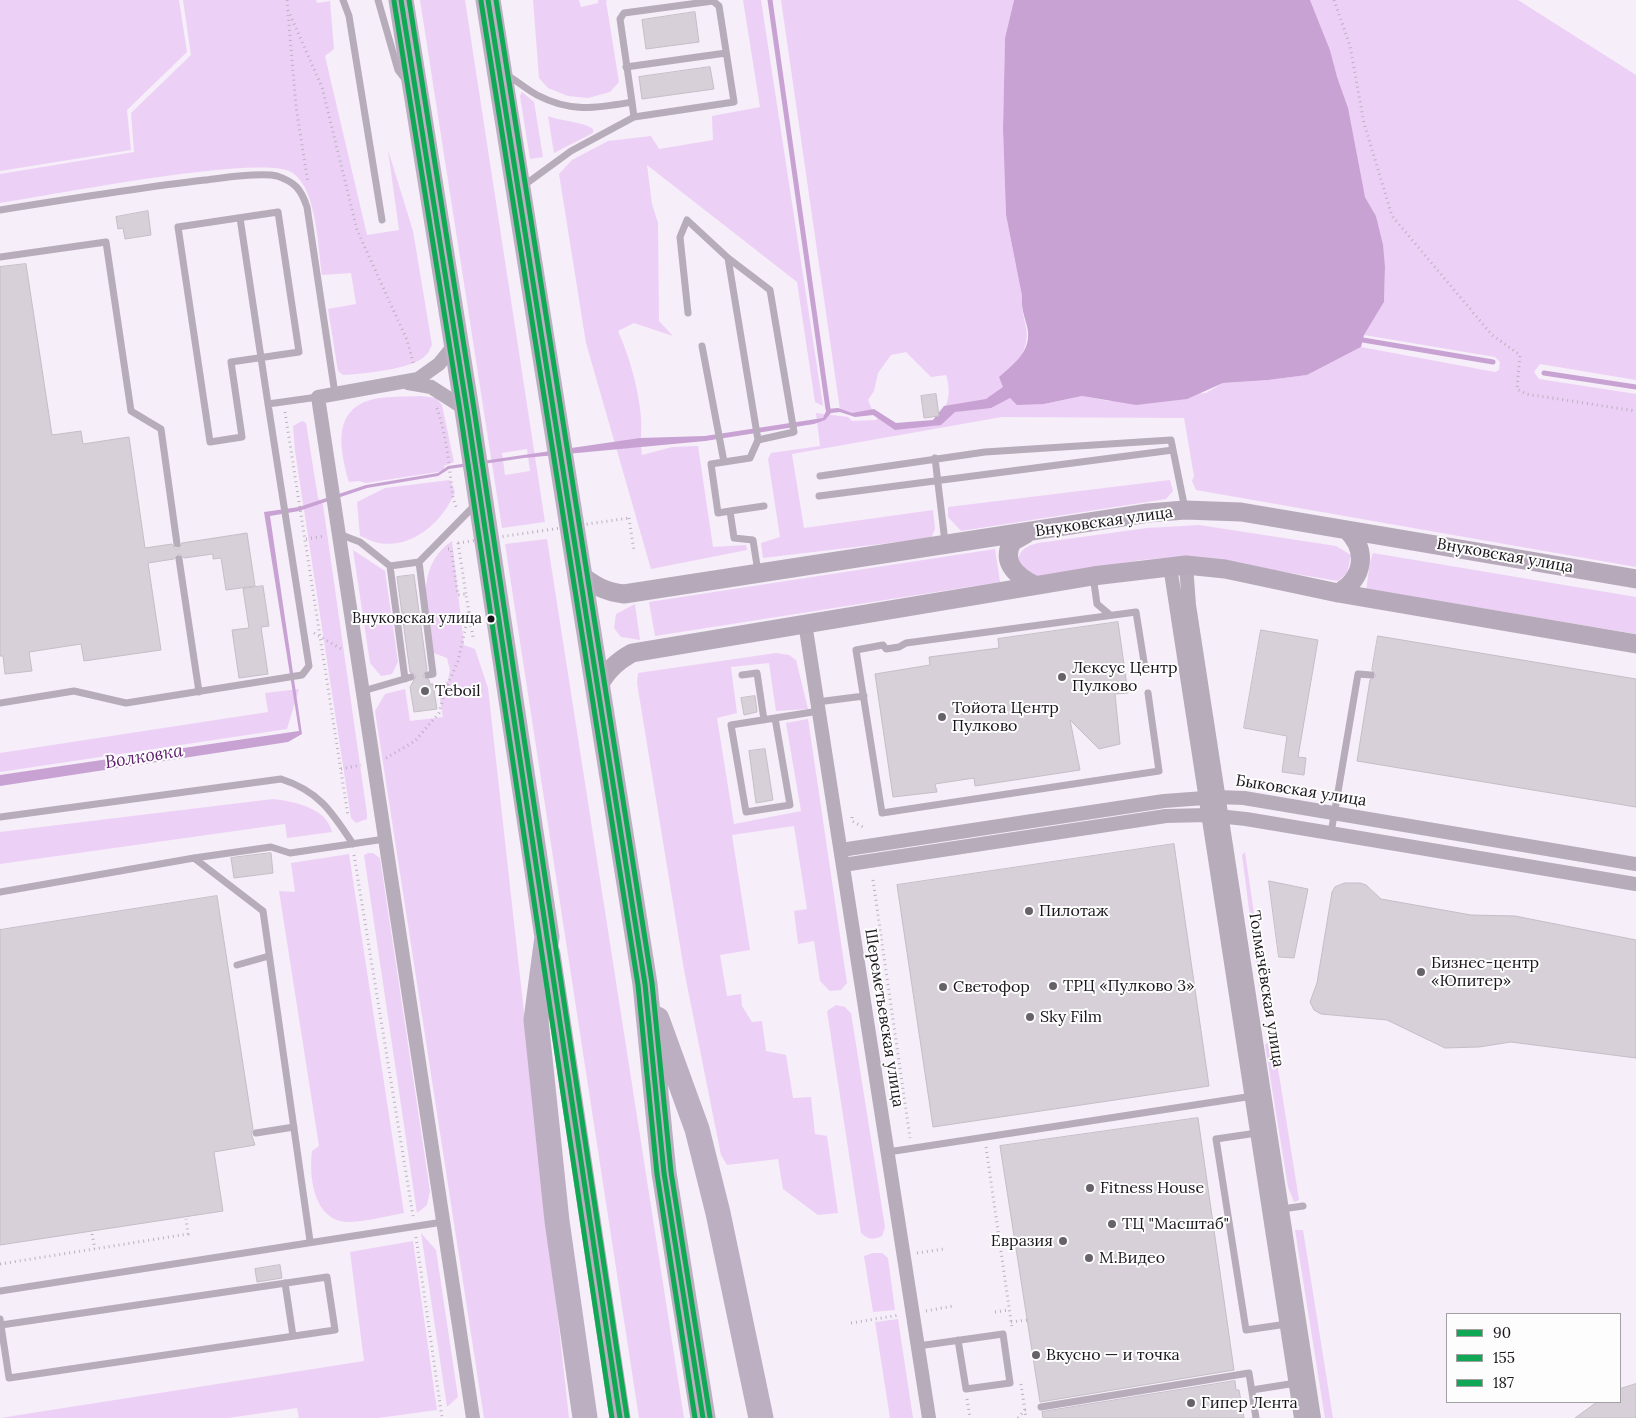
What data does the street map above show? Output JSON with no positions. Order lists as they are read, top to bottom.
{
  "streets": {
    "street": [
      "Внуковская улица",
      "Быковская улица",
      "Толмачёвская улица",
      "Шереметьевская улица"
    ]
  },
  "crossings": [
    ["Быковская улица", "Толмачёвская улица"],
    ["Быковская улица", "Шереметьевская улица"]
  ],
  "water": ["Волковка"],
  "places": [
    "Внуковская улица",
    "Лексус Центр Пулково",
    "Teboil",
    "Тойота Центр Пулково",
    "Пилотаж",
    "Бизнес-центр «Юпитер»",
    "ТРЦ «Пулково 3»",
    "Светофор",
    "Sky Film",
    "Fitness House",
    "ТЦ \"Масштаб\"",
    "Евразия",
    "М.Видео",
    "Вкусно — и точка",
    "Гипер Лента"
  ],
  "lines": ["transit line 90", "transit line 187", "transit line 155"],
  "legend": ["90", "155", "187"]
}
